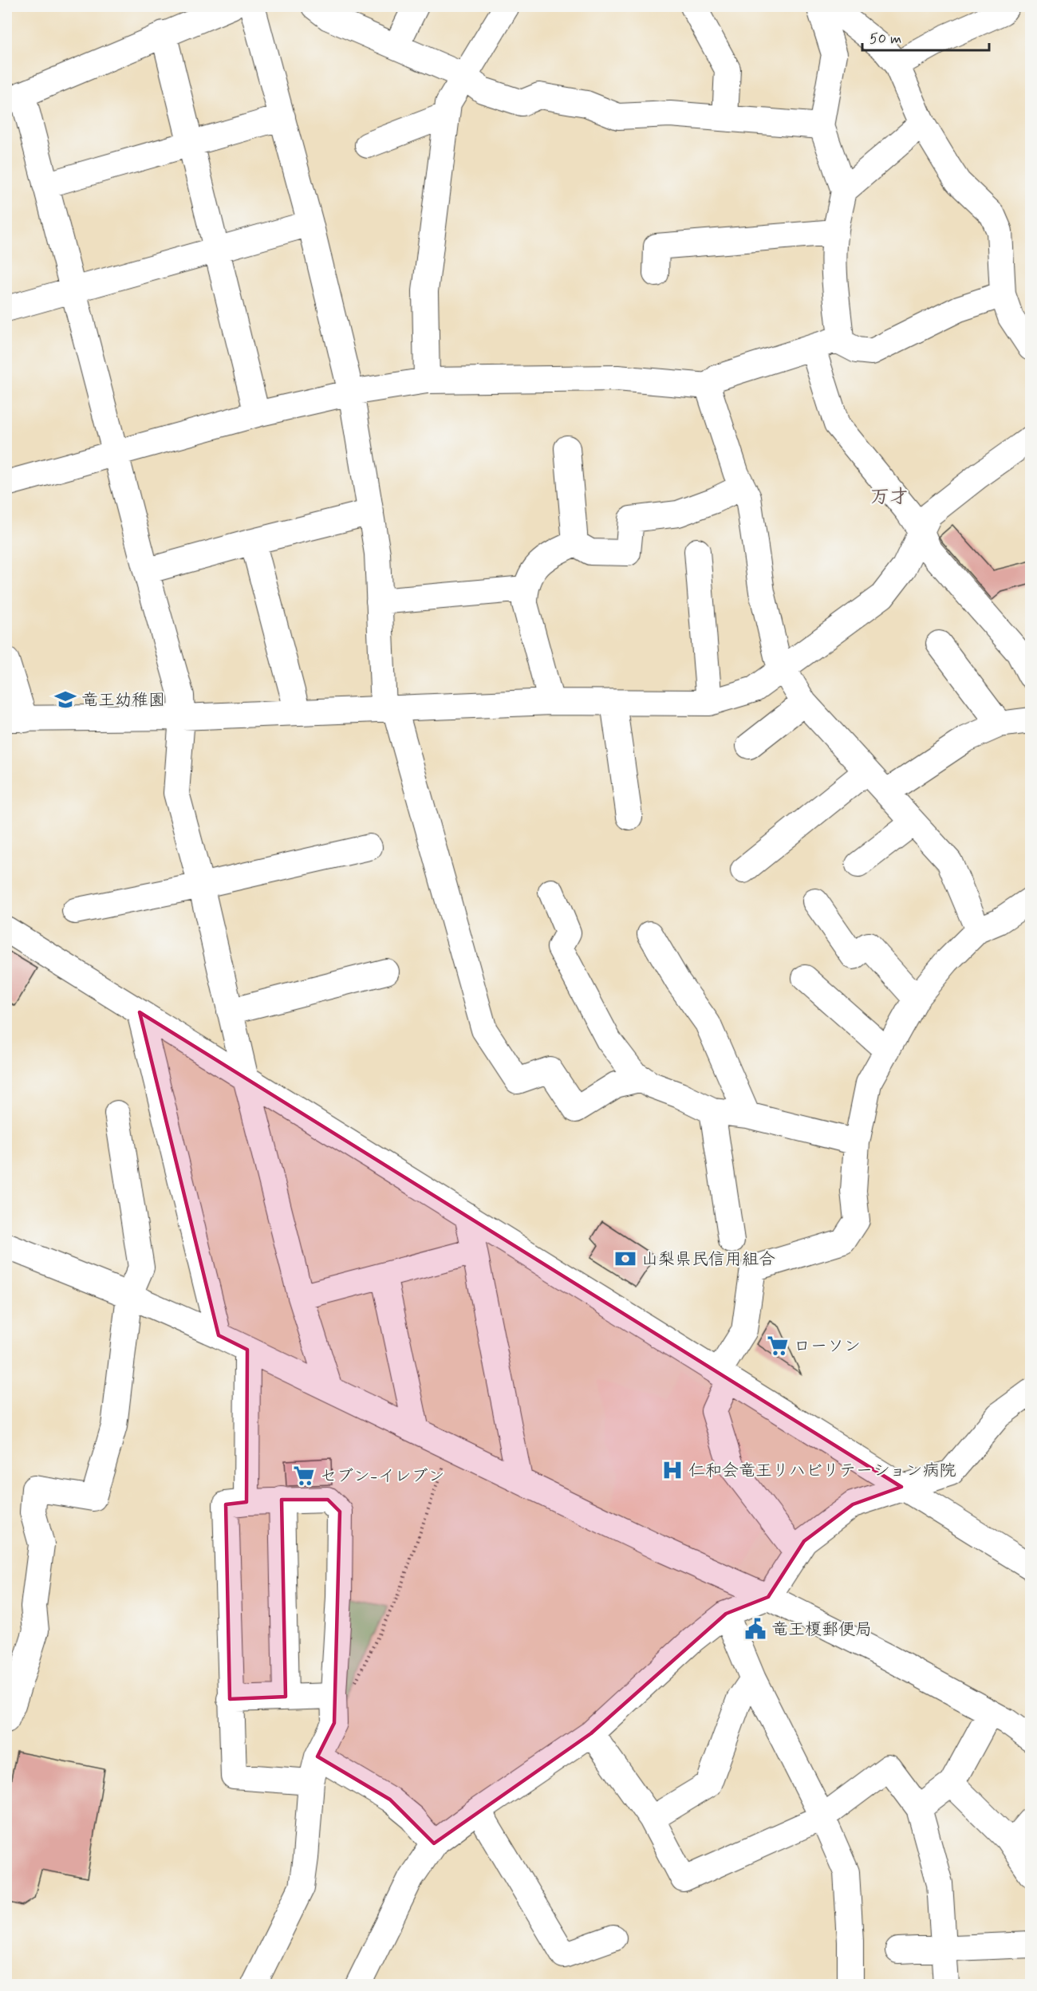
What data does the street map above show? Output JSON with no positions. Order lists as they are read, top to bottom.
{
  "districts": ["万才"],
  "places": {
    "school or university": ["竜王幼稚園"],
    "bank": ["山梨県民信用組合"],
    "supermarket": ["ローソン", "セブン-イレブン"],
    "hospital": ["仁和会竜王リハビリテーション病院"],
    "public building": ["竜王榎郵便局"]
  },
  "scale_bar": "50 m"
}
